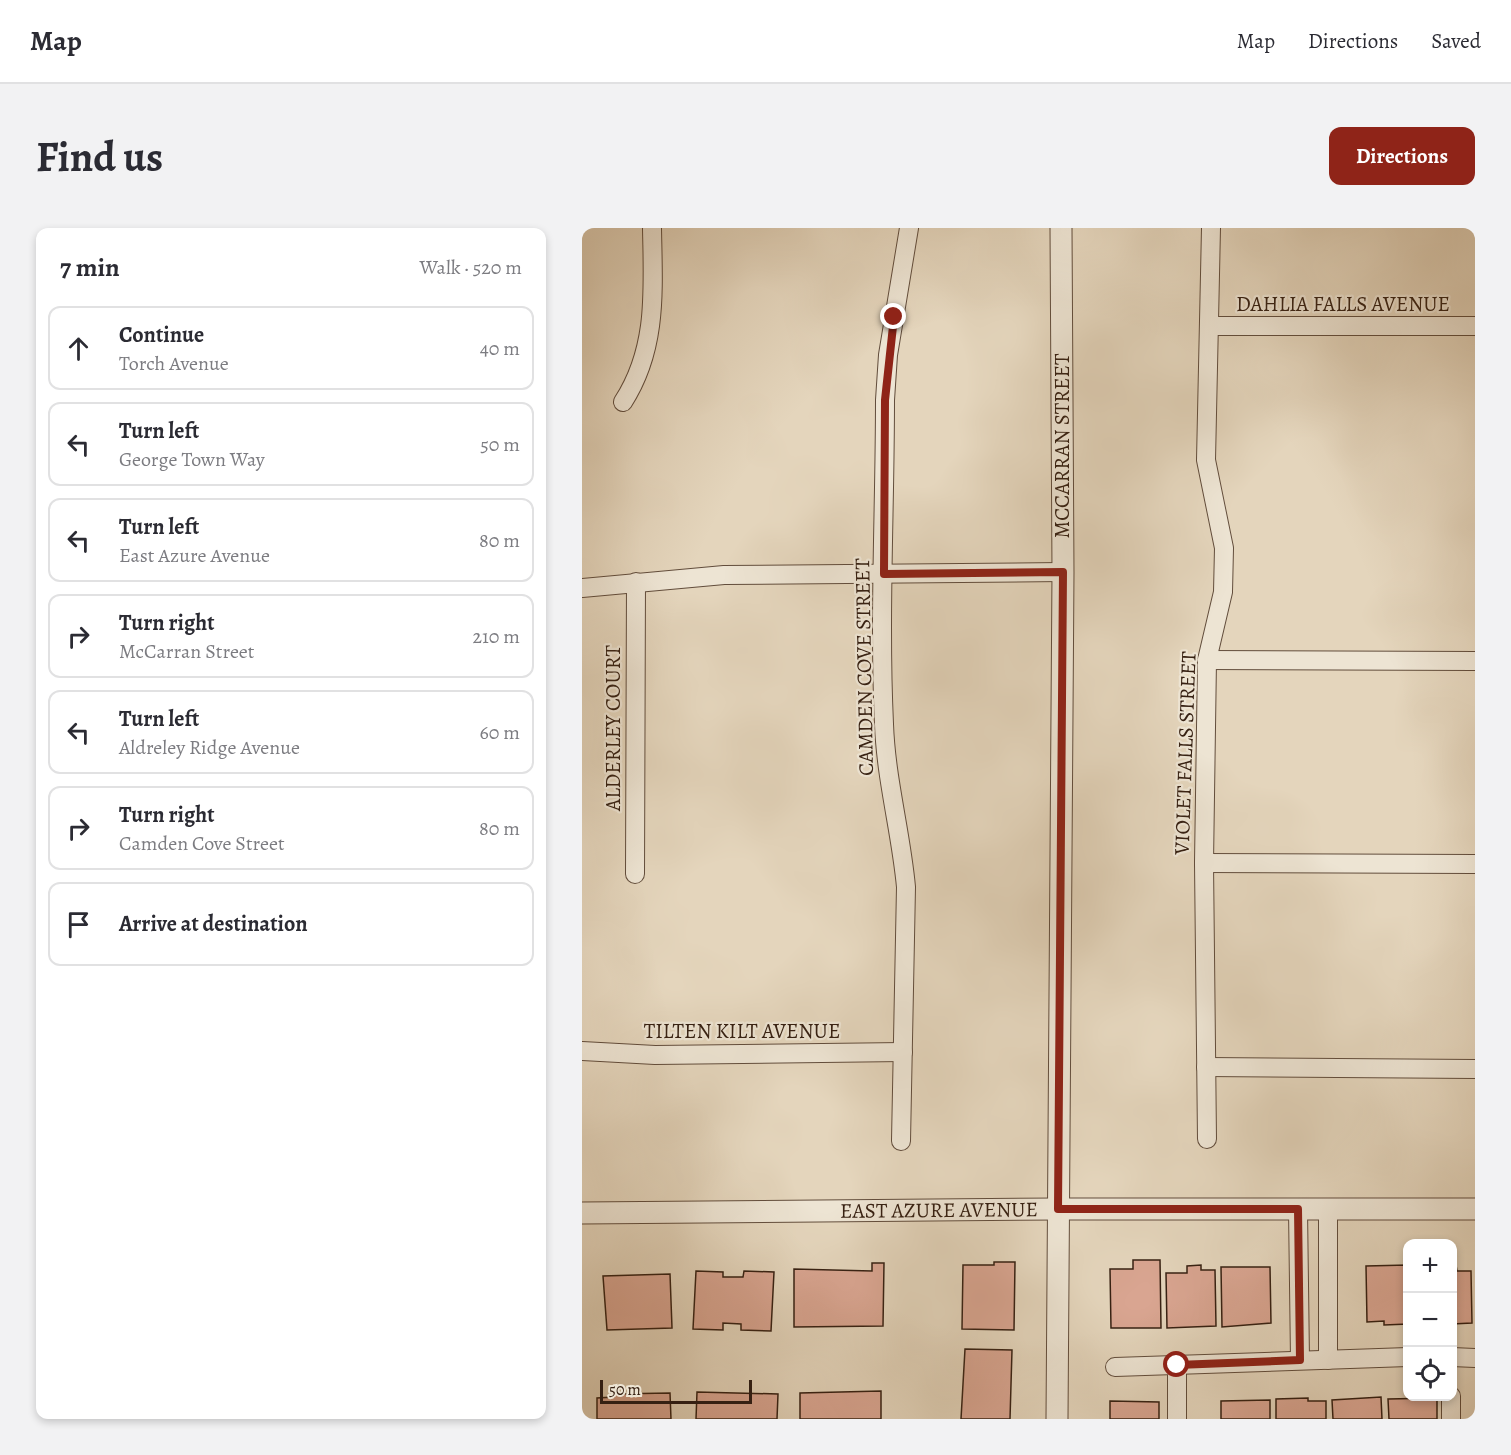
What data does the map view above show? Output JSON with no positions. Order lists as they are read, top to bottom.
{
  "streets": {
    "street": [
      "DAHLIA FALLS AVENUE",
      "MCCARRAN STREET",
      "CAMDEN COVE STREET",
      "ALDERLEY COURT",
      "VIOLET FALLS STREET",
      "TILTEN KILT AVENUE",
      "EAST AZURE AVENUE"
    ]
  },
  "crossings": [
    ["DAHLIA FALLS AVENUE", "VIOLET FALLS STREET"],
    ["MCCARRAN STREET", "EAST AZURE AVENUE"],
    ["CAMDEN COVE STREET", "TILTEN KILT AVENUE"]
  ],
  "scale_bar": "50 m",
  "page": {
    "header": "Map",
    "nav": ["Map", "Directions", "Saved"],
    "buttons": "Directions",
    "title": "Find us",
    "heading": ["7 min", "Walk · 520 m"],
    "list": [
      ["Continue", "Torch Avenue", "40 m"],
      ["Turn left", "George Town Way", "50 m"],
      ["Turn left", "East Azure Avenue", "80 m"],
      ["Turn right", "McCarran Street", "210 m"],
      ["Turn left", "Aldreley Ridge Avenue", "60 m"],
      ["Turn right", "Camden Cove Street", "80 m"],
      "Arrive at destination"
    ],
    "map_buttons": ["+", "−"],
    "scale": "50 m"
  }
}
